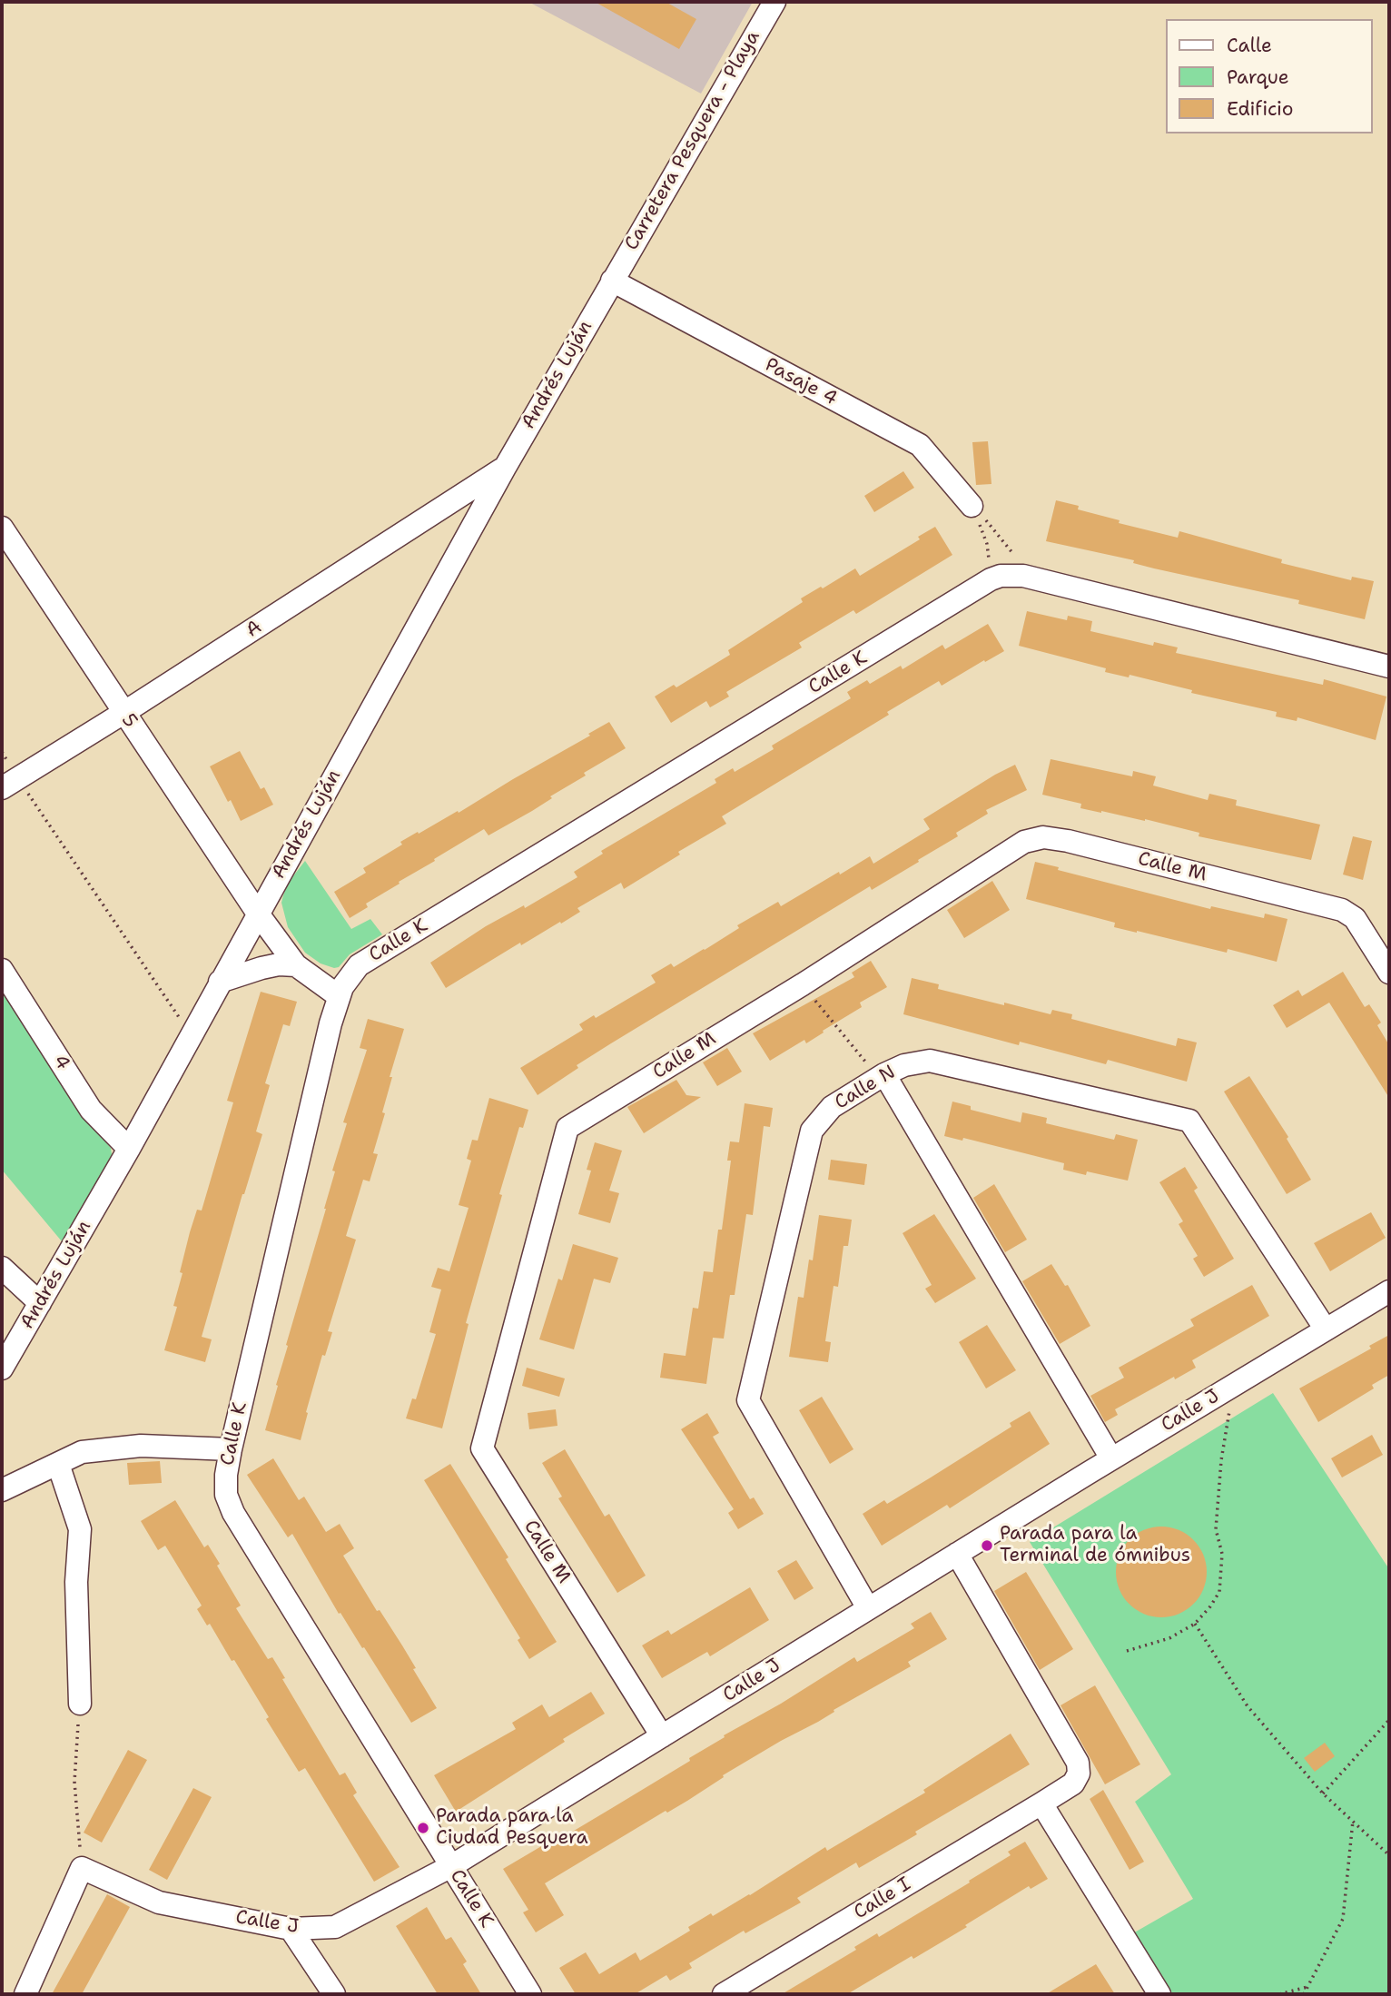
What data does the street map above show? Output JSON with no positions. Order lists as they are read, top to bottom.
{
  "streets": {
    "street": [
      "Carretera Pesquera - Playa",
      "Andrés Luján",
      "Pasaje 4",
      "A",
      "Calle K",
      "5",
      "Calle M",
      "4",
      "Calle N",
      "Calle J",
      "Calle I"
    ]
  },
  "crossings": [
    ["Carretera Pesquera - Playa", "Andrés Luján"],
    ["Carretera Pesquera - Playa", "Pasaje 4"],
    ["Andrés Luján", "Pasaje 4"],
    ["Andrés Luján", "A"],
    ["Andrés Luján", "5"],
    ["Andrés Luján", "4"],
    ["A", "5"],
    ["Calle K", "5"],
    ["Calle K", "Calle J"],
    ["Calle M", "Calle J"],
    ["Calle N", "Calle J"],
    ["Calle J", "Calle I"]
  ],
  "places": ["Parada para la Terminal de ómnibus", "Parada para la Ciudad Pesquera"],
  "legend": ["Calle", "Parque", "Edificio"]
}
